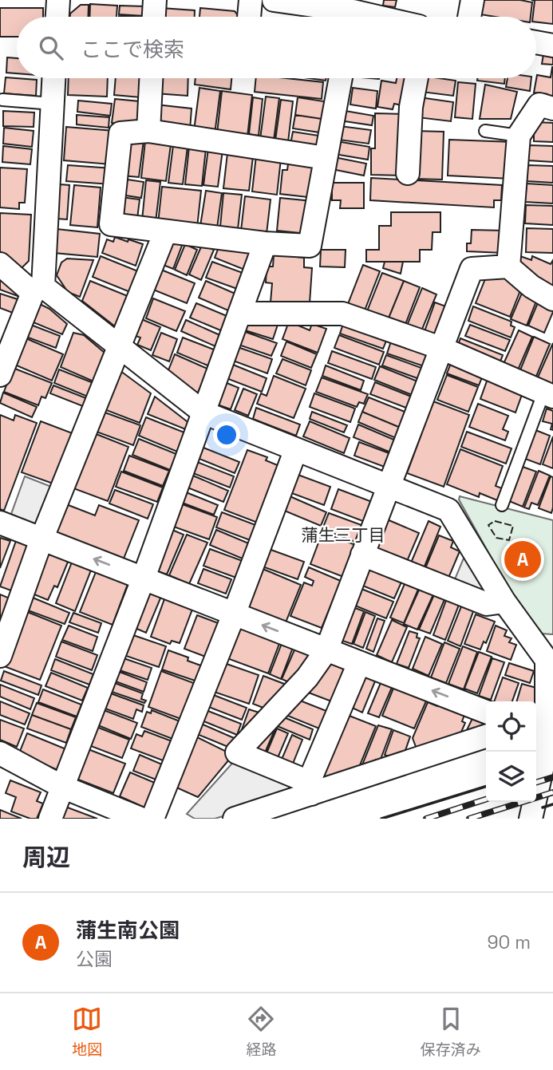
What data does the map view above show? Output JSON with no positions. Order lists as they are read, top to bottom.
{
  "districts": ["蒲生三丁目"],
  "page": {
    "search": "ここで検索",
    "pins": "A",
    "heading": "周辺",
    "list": [
      {
        "mark": "A",
        "name": "蒲生南公園",
        "note": "公園",
        "value": "90 m"
      }
    ],
    "nav": ["地図", "経路", "保存済み"]
  }
}
